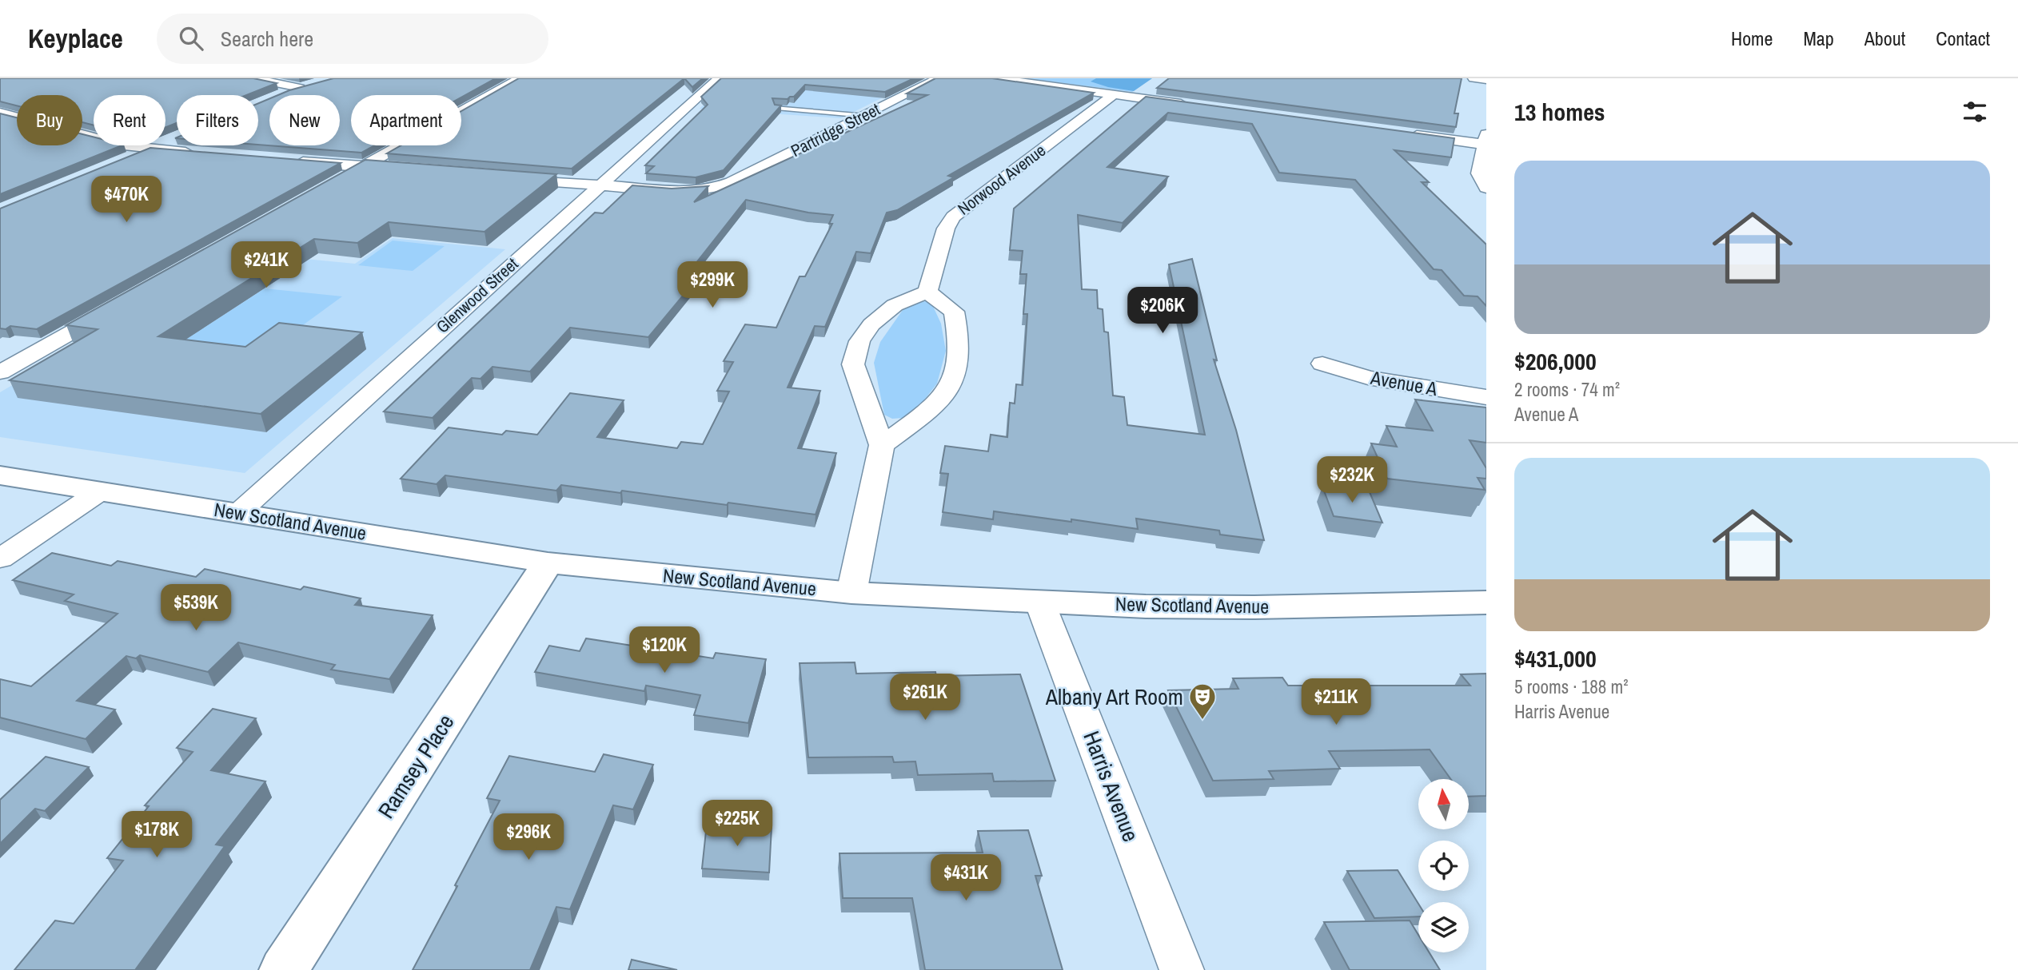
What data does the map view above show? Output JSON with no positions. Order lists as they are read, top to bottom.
{
  "streets": {
    "street": [
      "Partridge Street",
      "Norwood Avenue",
      "Glenwood Street",
      "Avenue A",
      "New Scotland Avenue",
      "Ramsey Place",
      "Harris Avenue"
    ]
  },
  "crossings": [
    ["Partridge Street", "Glenwood Street"],
    ["Glenwood Street", "New Scotland Avenue"],
    ["New Scotland Avenue", "Ramsey Place"],
    ["New Scotland Avenue", "Harris Avenue"]
  ],
  "places": {
    "theatre": ["Albany Art Room"]
  },
  "north": "top",
  "page": {
    "header": "Keyplace",
    "search": "Search here",
    "nav": [
      "Home",
      "Map",
      "About",
      "Contact"
    ],
    "heading": "13 homes",
    "chip": [
      "Buy",
      "Rent",
      "Filters",
      "New",
      "Apartment"
    ],
    "list": [
      {
        "name": "$206,000",
        "note": "2 rooms · 74 m² · Avenue A"
      },
      {
        "name": "$431,000",
        "note": "5 rooms · 188 m² · Harris Avenue"
      }
    ],
    "price": [
      "$470K",
      "$241K",
      "$299K",
      "$206K",
      "$232K",
      "$539K",
      "$120K",
      "$261K",
      "$211K",
      "$225K",
      "$178K",
      "$296K",
      "$431K"
    ]
  }
}
